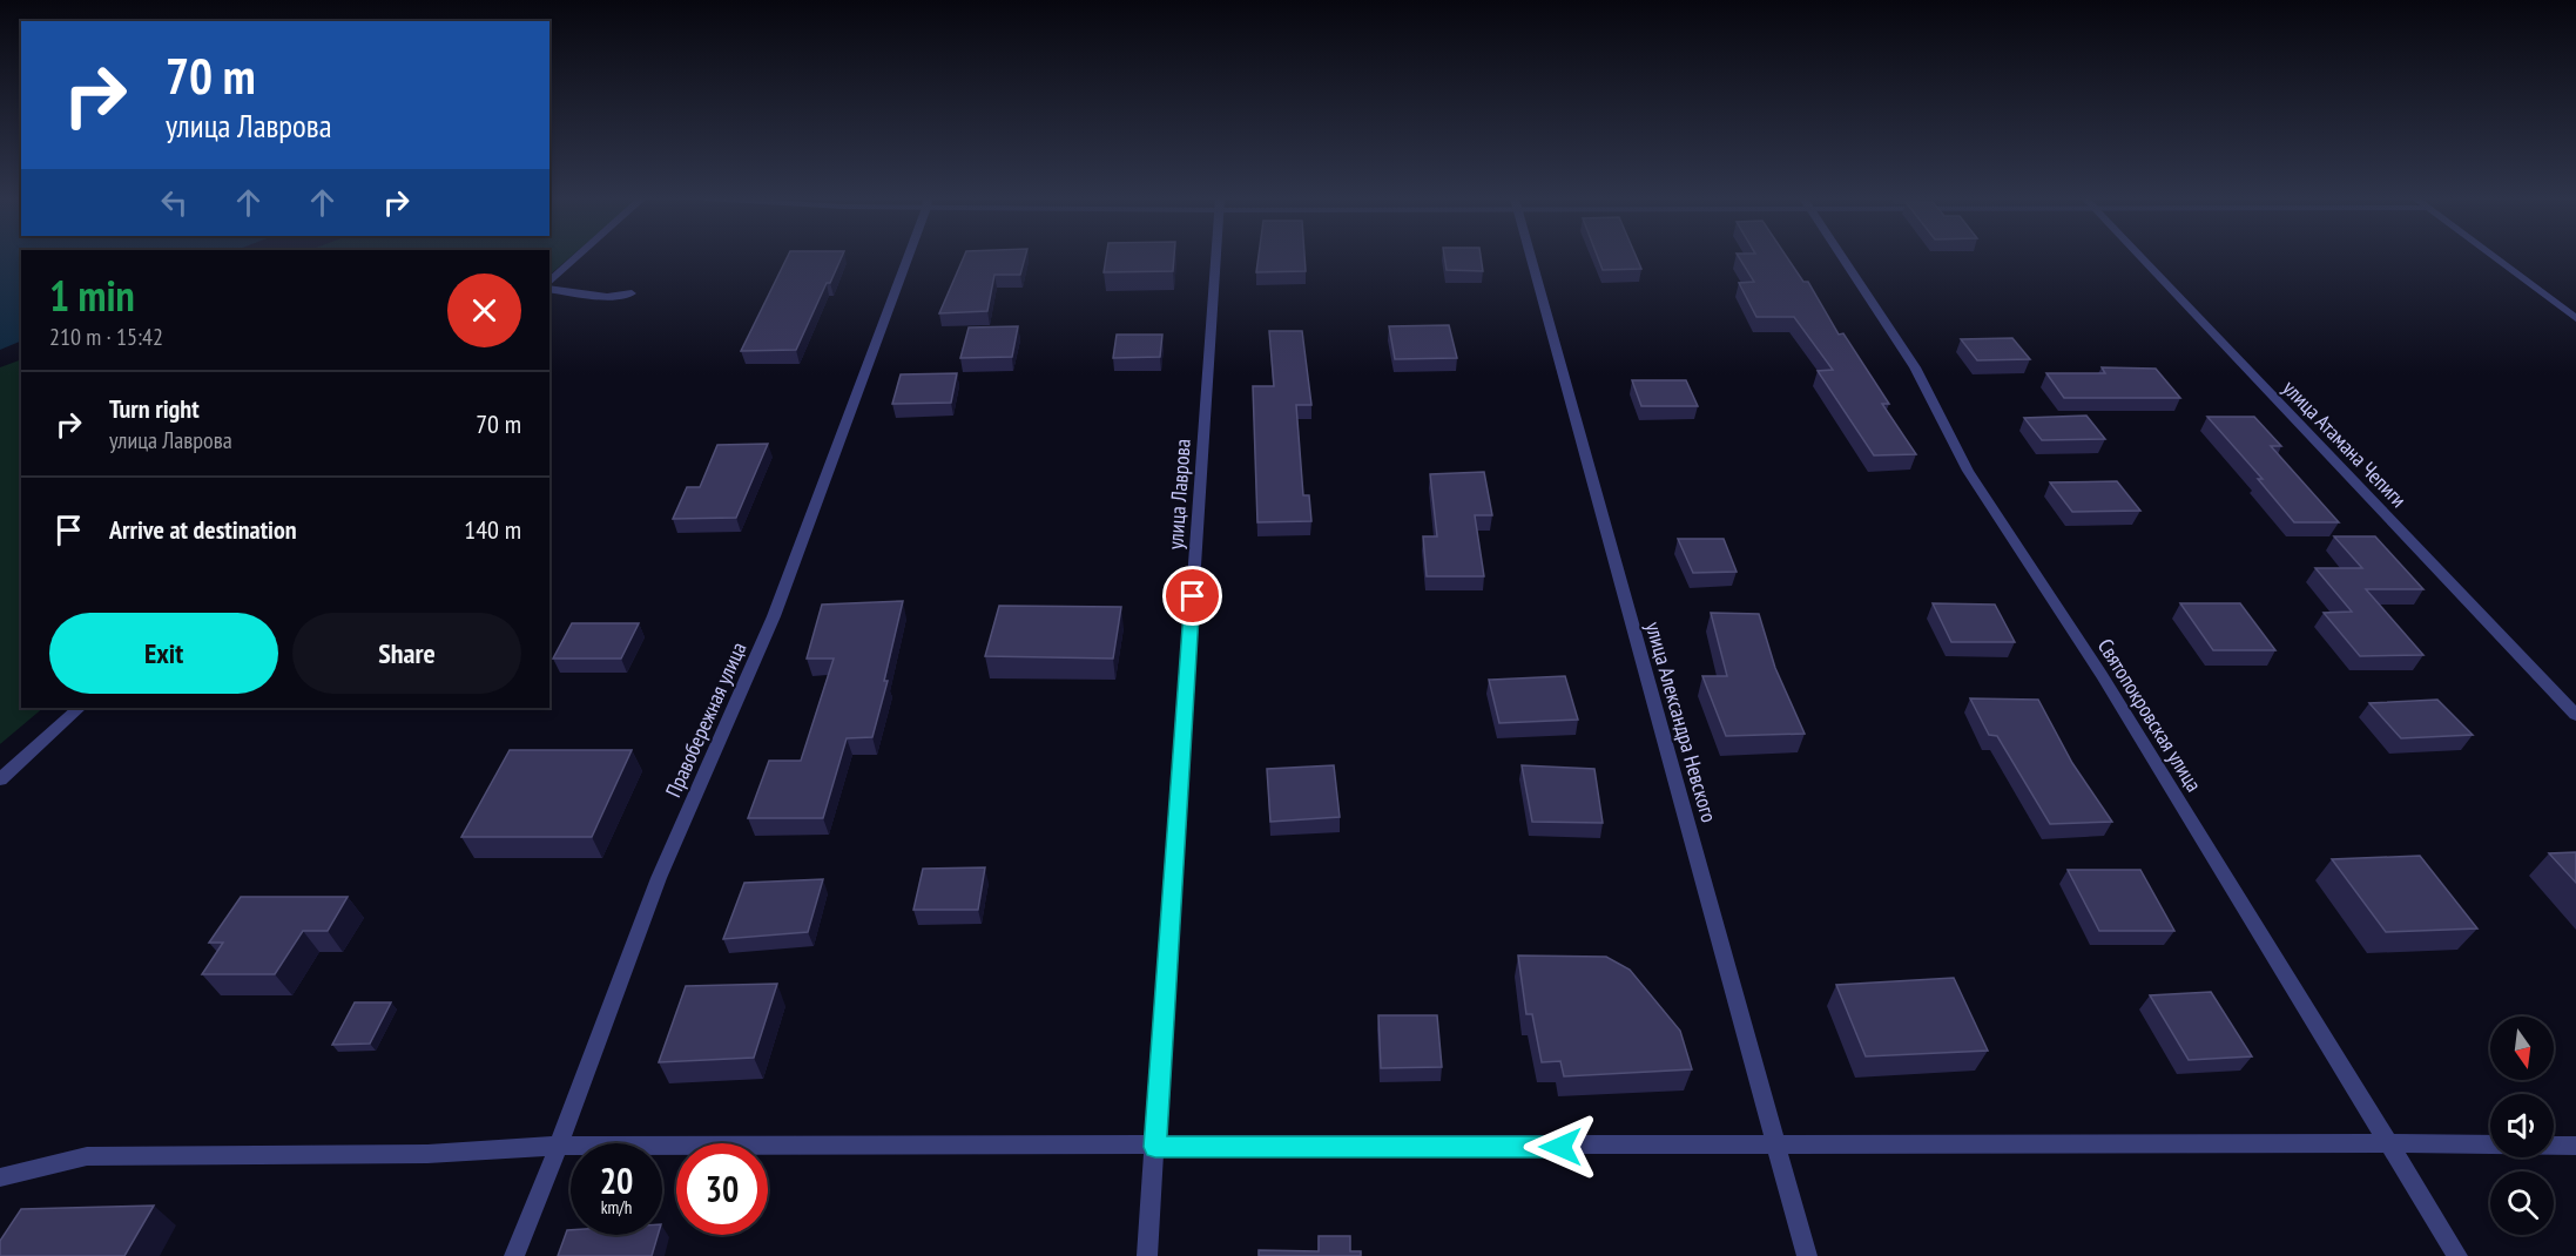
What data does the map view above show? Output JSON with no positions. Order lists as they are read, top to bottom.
{
  "streets": {
    "street": [
      "улица Атамана Чепиги",
      "улица Лаврова",
      "Святопокровская улица",
      "Правобережная улица",
      "улица Александра Невского"
    ]
  },
  "north": "bottom",
  "page": {
    "turn": ["70 m", "улица Лаврова"],
    "heading": ["1 min", "210 m · 15:42"],
    "list": [
      {
        "name": "Turn right",
        "note": "улица Лаврова",
        "value": "70 m"
      },
      {
        "name": "Arrive at destination",
        "value": "140 m"
      }
    ],
    "buttons": ["Exit", "Share"],
    "speed": "20 km/h",
    "limit": "30"
  }
}
